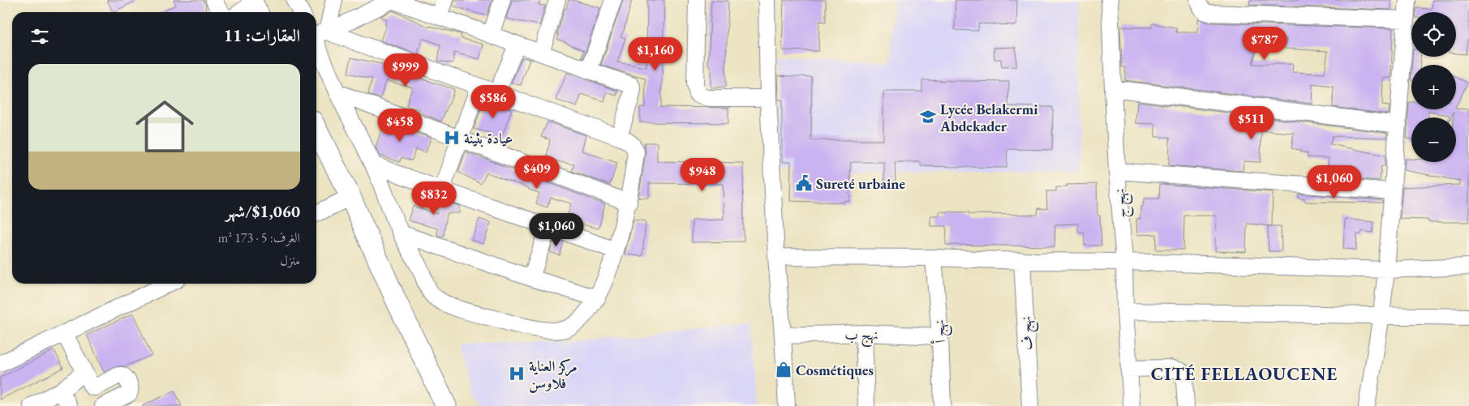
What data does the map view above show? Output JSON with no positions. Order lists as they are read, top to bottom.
{
  "streets": {
    "street": [
      "نهج ج",
      "نهج أ",
      "نهج ف",
      "نهج ب"
    ]
  },
  "crossings": [
    ["نهج أ", "نهج ب"]
  ],
  "districts": ["CITÉ FELLAOUCENE"],
  "places": {
    "school or university": ["Lycée Belakermi Abdekader"],
    "hospital": ["عيادة بثينة", "مركز العناية فلاوسن"],
    "public building": ["Sureté urbaine"],
    "shop": ["Cosmétiques"]
  },
  "page": {
    "map_buttons": ["+", "−"],
    "heading": "العقارات: 11",
    "price": [
      "$787",
      "$1,160",
      "$999",
      "$586",
      "$511",
      "$458",
      "$409",
      "$948",
      "$1,060",
      "$832",
      "$1,060"
    ],
    "list": [
      {
        "name": "$1,060/شهر",
        "note": "الغرف: 5 · 173 m² · منزل"
      }
    ]
  }
}
